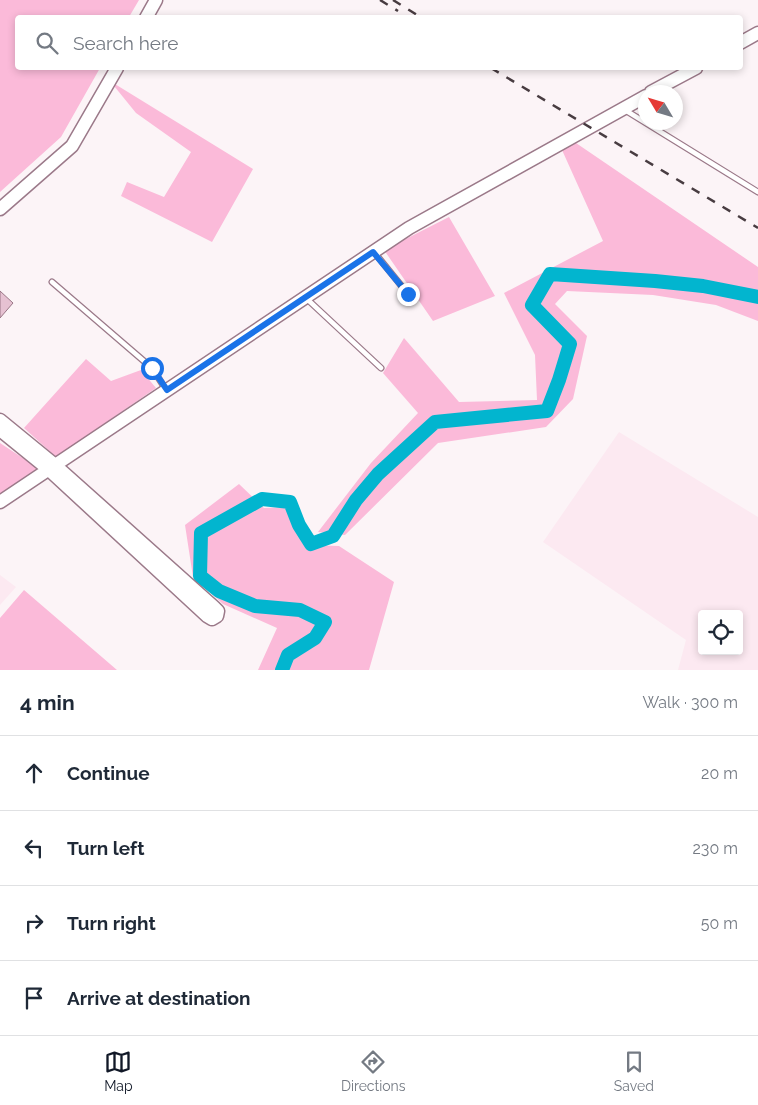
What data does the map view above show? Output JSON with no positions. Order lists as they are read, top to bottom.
{
  "north": "top left",
  "page": {
    "search": "Search here",
    "heading": ["4 min", "Walk · 300 m"],
    "list": [
      ["Continue", "20 m"],
      ["Turn left", "230 m"],
      ["Turn right", "50 m"],
      "Arrive at destination"
    ],
    "nav": ["Map", "Directions", "Saved"]
  }
}
